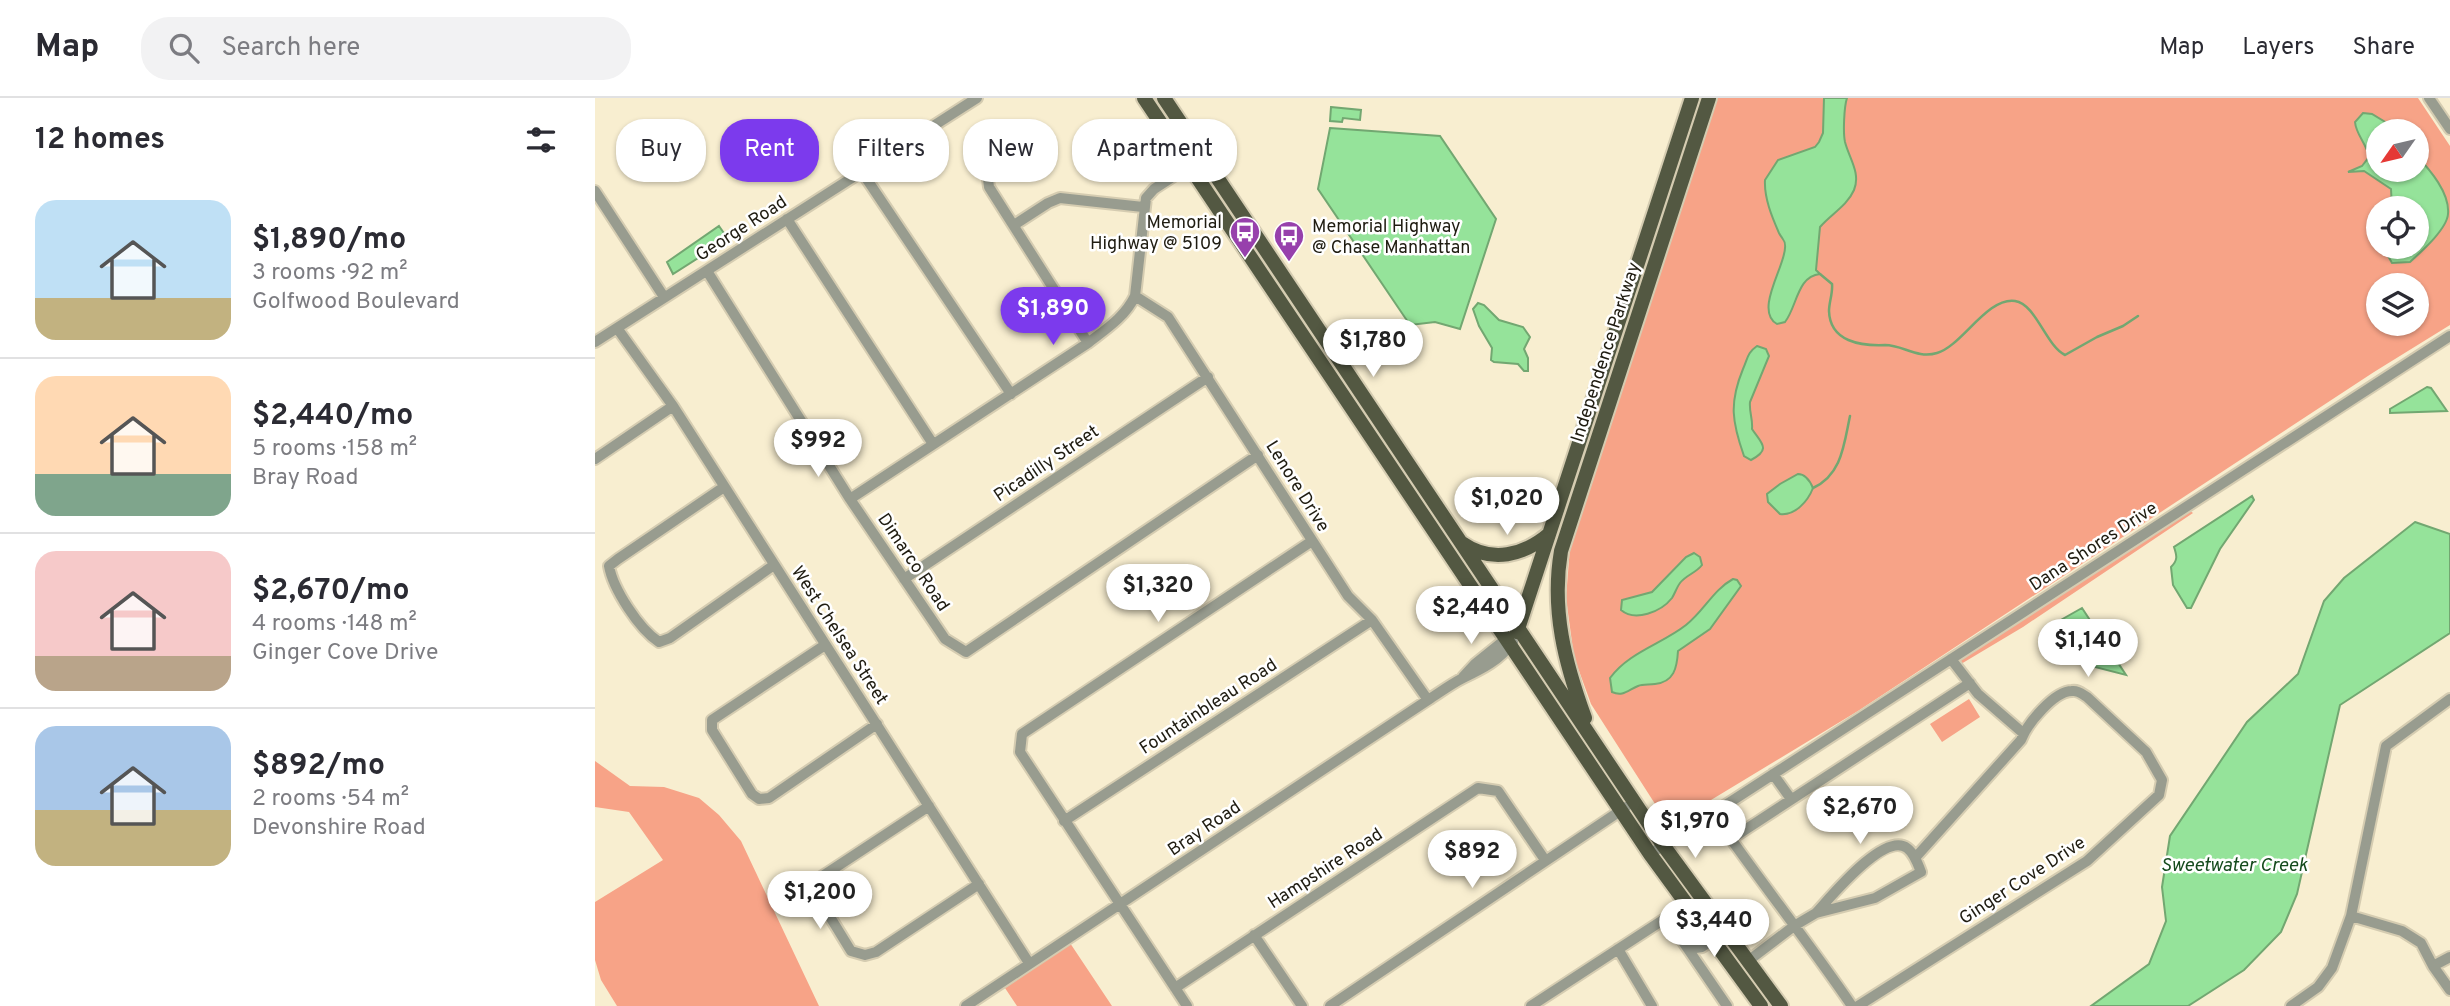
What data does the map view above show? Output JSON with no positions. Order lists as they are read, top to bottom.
{
  "streets": {
    "main road": ["Independence Parkway"],
    "street": [
      "George Road",
      "Picadilly Street",
      "Lenore Drive",
      "Dana Shores Drive",
      "Dimarco Road",
      "West Chelsea Street",
      "Fountainbleau Road",
      "Bray Road",
      "Hampshire Road",
      "Ginger Cove Drive"
    ]
  },
  "crossings": [
    ["George Road", "Dimarco Road"],
    ["George Road", "West Chelsea Street"],
    ["Independence Parkway", "Bray Road"],
    ["Picadilly Street", "Lenore Drive"],
    ["Picadilly Street", "Dimarco Road"],
    ["Lenore Drive", "Dimarco Road"],
    ["Lenore Drive", "Fountainbleau Road"],
    ["Lenore Drive", "Bray Road"],
    ["West Chelsea Street", "Bray Road"]
  ],
  "water": ["Sweetwater Creek"],
  "places": {
    "bus stop": ["Memorial Highway @ 5109", "Memorial Highway @ Chase Manhattan"]
  },
  "north": "bottom left",
  "page": {
    "header": "Map",
    "search": "Search here",
    "nav": ["Map", "Layers", "Share"],
    "heading": "12 homes",
    "chip": [
      "Buy",
      "Rent",
      "Filters",
      "New",
      "Apartment"
    ],
    "list": [
      {
        "name": "$1,890/mo",
        "note": "3 rooms · 92 m² · Golfwood Boulevard"
      },
      {
        "name": "$2,440/mo",
        "note": "5 rooms · 158 m² · Bray Road"
      },
      {
        "name": "$2,670/mo",
        "note": "4 rooms · 148 m² · Ginger Cove Drive"
      },
      {
        "name": "$892/mo",
        "note": "2 rooms · 54 m² · Devonshire Road"
      }
    ],
    "price": [
      "$1,890",
      "$1,780",
      "$992",
      "$1,020",
      "$1,320",
      "$2,440",
      "$1,140",
      "$2,670",
      "$1,970",
      "$892",
      "$1,200",
      "$3,440"
    ]
  }
}
